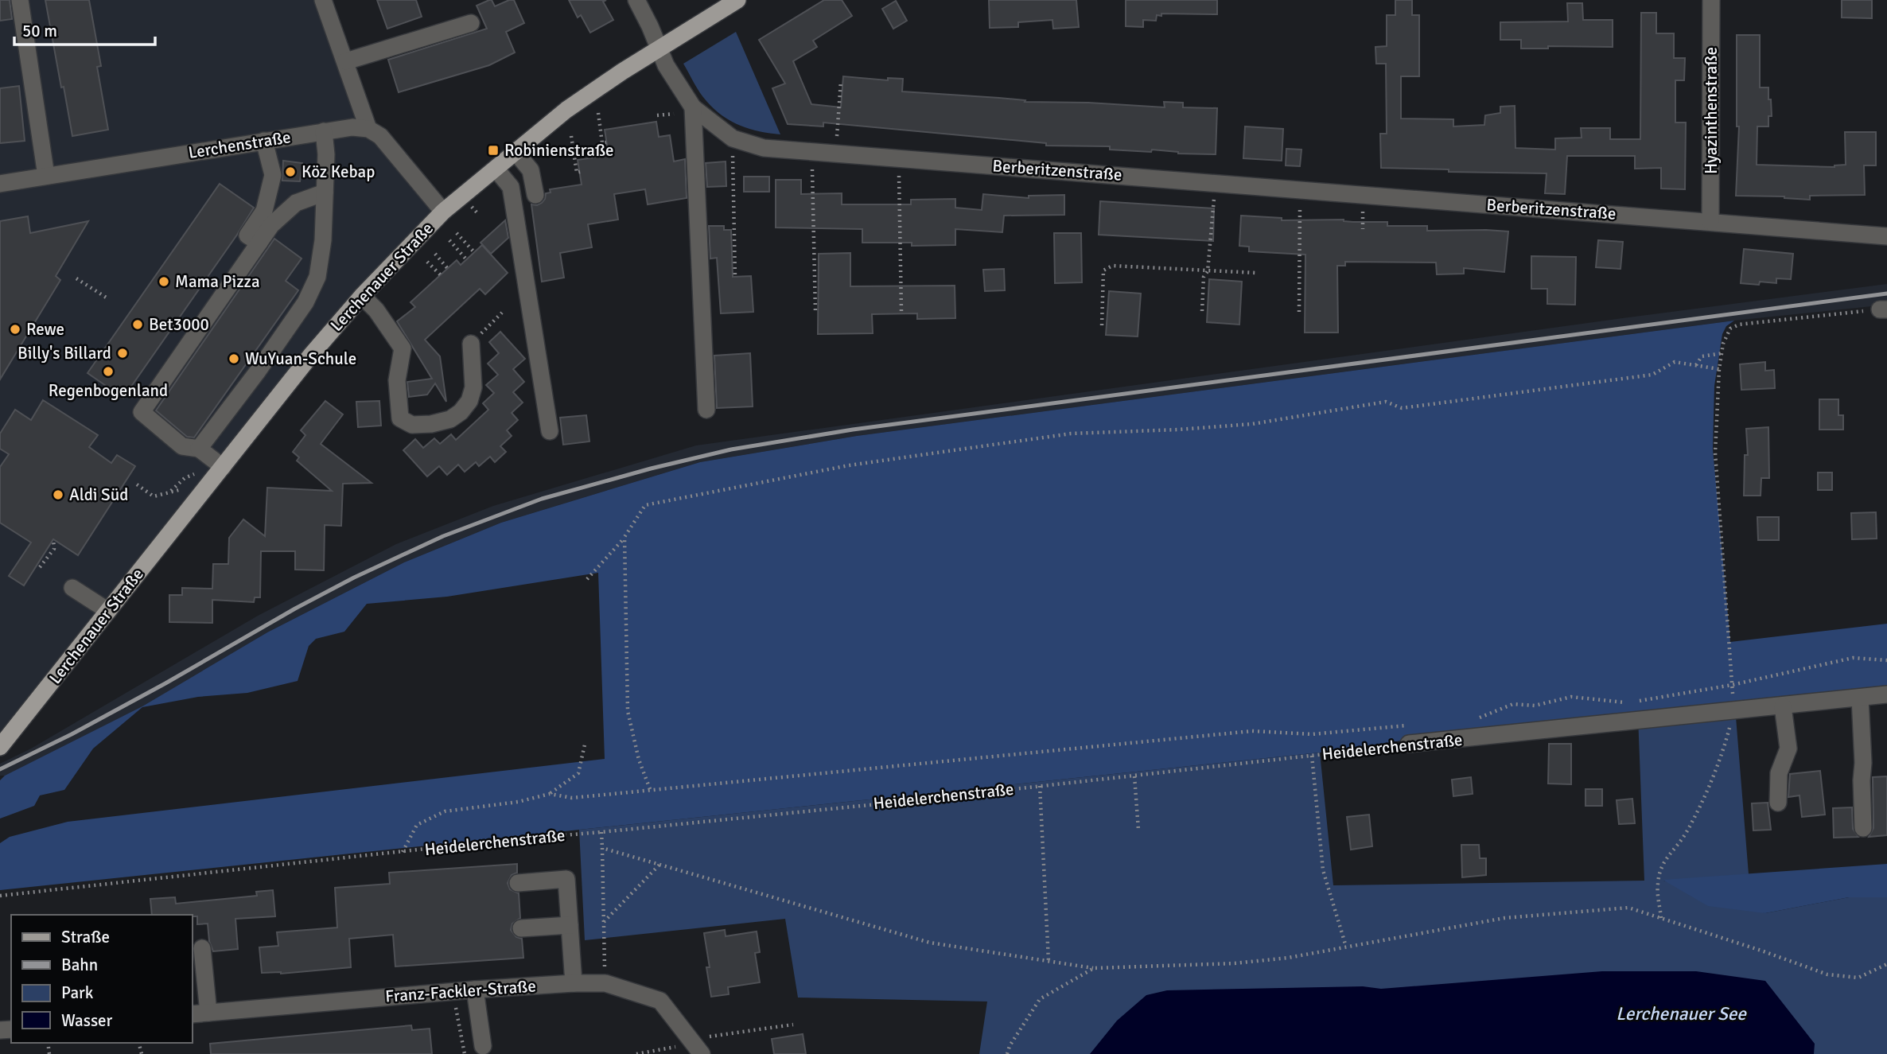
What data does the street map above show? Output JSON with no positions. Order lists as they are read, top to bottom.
{
  "streets": {
    "main road": ["Lerchenauer Straße"],
    "street": [
      "Hyazinthenstraße",
      "Lerchenstraße",
      "Berberitzenstraße",
      "Heidelerchenstraße",
      "Franz-Fackler-Straße"
    ]
  },
  "crossings": [
    ["Hyazinthenstraße", "Berberitzenstraße"],
    ["Berberitzenstraße", "Lerchenauer Straße"]
  ],
  "water": ["Lerchenauer See"],
  "places": {
    "transit": ["Robinienstraße"],
    "other": [
      "Köz Kebap",
      "Mama Pizza",
      "Bet3000",
      "Rewe",
      "Billy's Billard",
      "WuYuan-Schule",
      "Regenbogenland",
      "Aldi Süd"
    ]
  },
  "legend": [
    "Straße",
    "Bahn",
    "Park",
    "Wasser"
  ],
  "scale_bar": "50 m"
}
